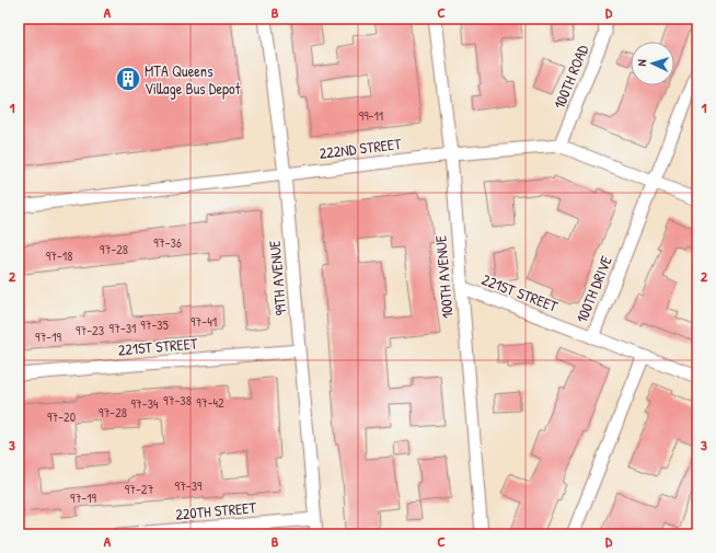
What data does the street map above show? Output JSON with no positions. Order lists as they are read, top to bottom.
{
  "streets": {
    "street": [
      "100TH ROAD",
      "222ND STREET",
      "100TH AVENUE",
      "99TH AVENUE",
      "100TH DRIVE",
      "221ST STREET",
      "220TH STREET"
    ]
  },
  "crossings": [
    ["100TH ROAD", "222ND STREET"],
    ["222ND STREET", "100TH AVENUE"],
    ["222ND STREET", "99TH AVENUE"],
    ["222ND STREET", "100TH DRIVE"],
    ["100TH AVENUE", "221ST STREET"],
    ["99TH AVENUE", "221ST STREET"],
    ["99TH AVENUE", "220TH STREET"],
    ["100TH DRIVE", "221ST STREET"]
  ],
  "places": {
    "building": ["MTA Queens Village Bus Depot"]
  },
  "house_numbers": [
    "99-11",
    "97-36",
    "97-28",
    "97-18",
    "97-41",
    "97-35",
    "97-31",
    "97-23",
    "97-19",
    "97-38",
    "97-42",
    "97-34",
    "97-28",
    "97-20",
    "97-39",
    "97-27",
    "97-19"
  ],
  "north": "left",
  "grid": {
    "columns": [
      "A",
      "B",
      "C",
      "D"
    ],
    "rows": ["1", "2", "3"]
  }
}
